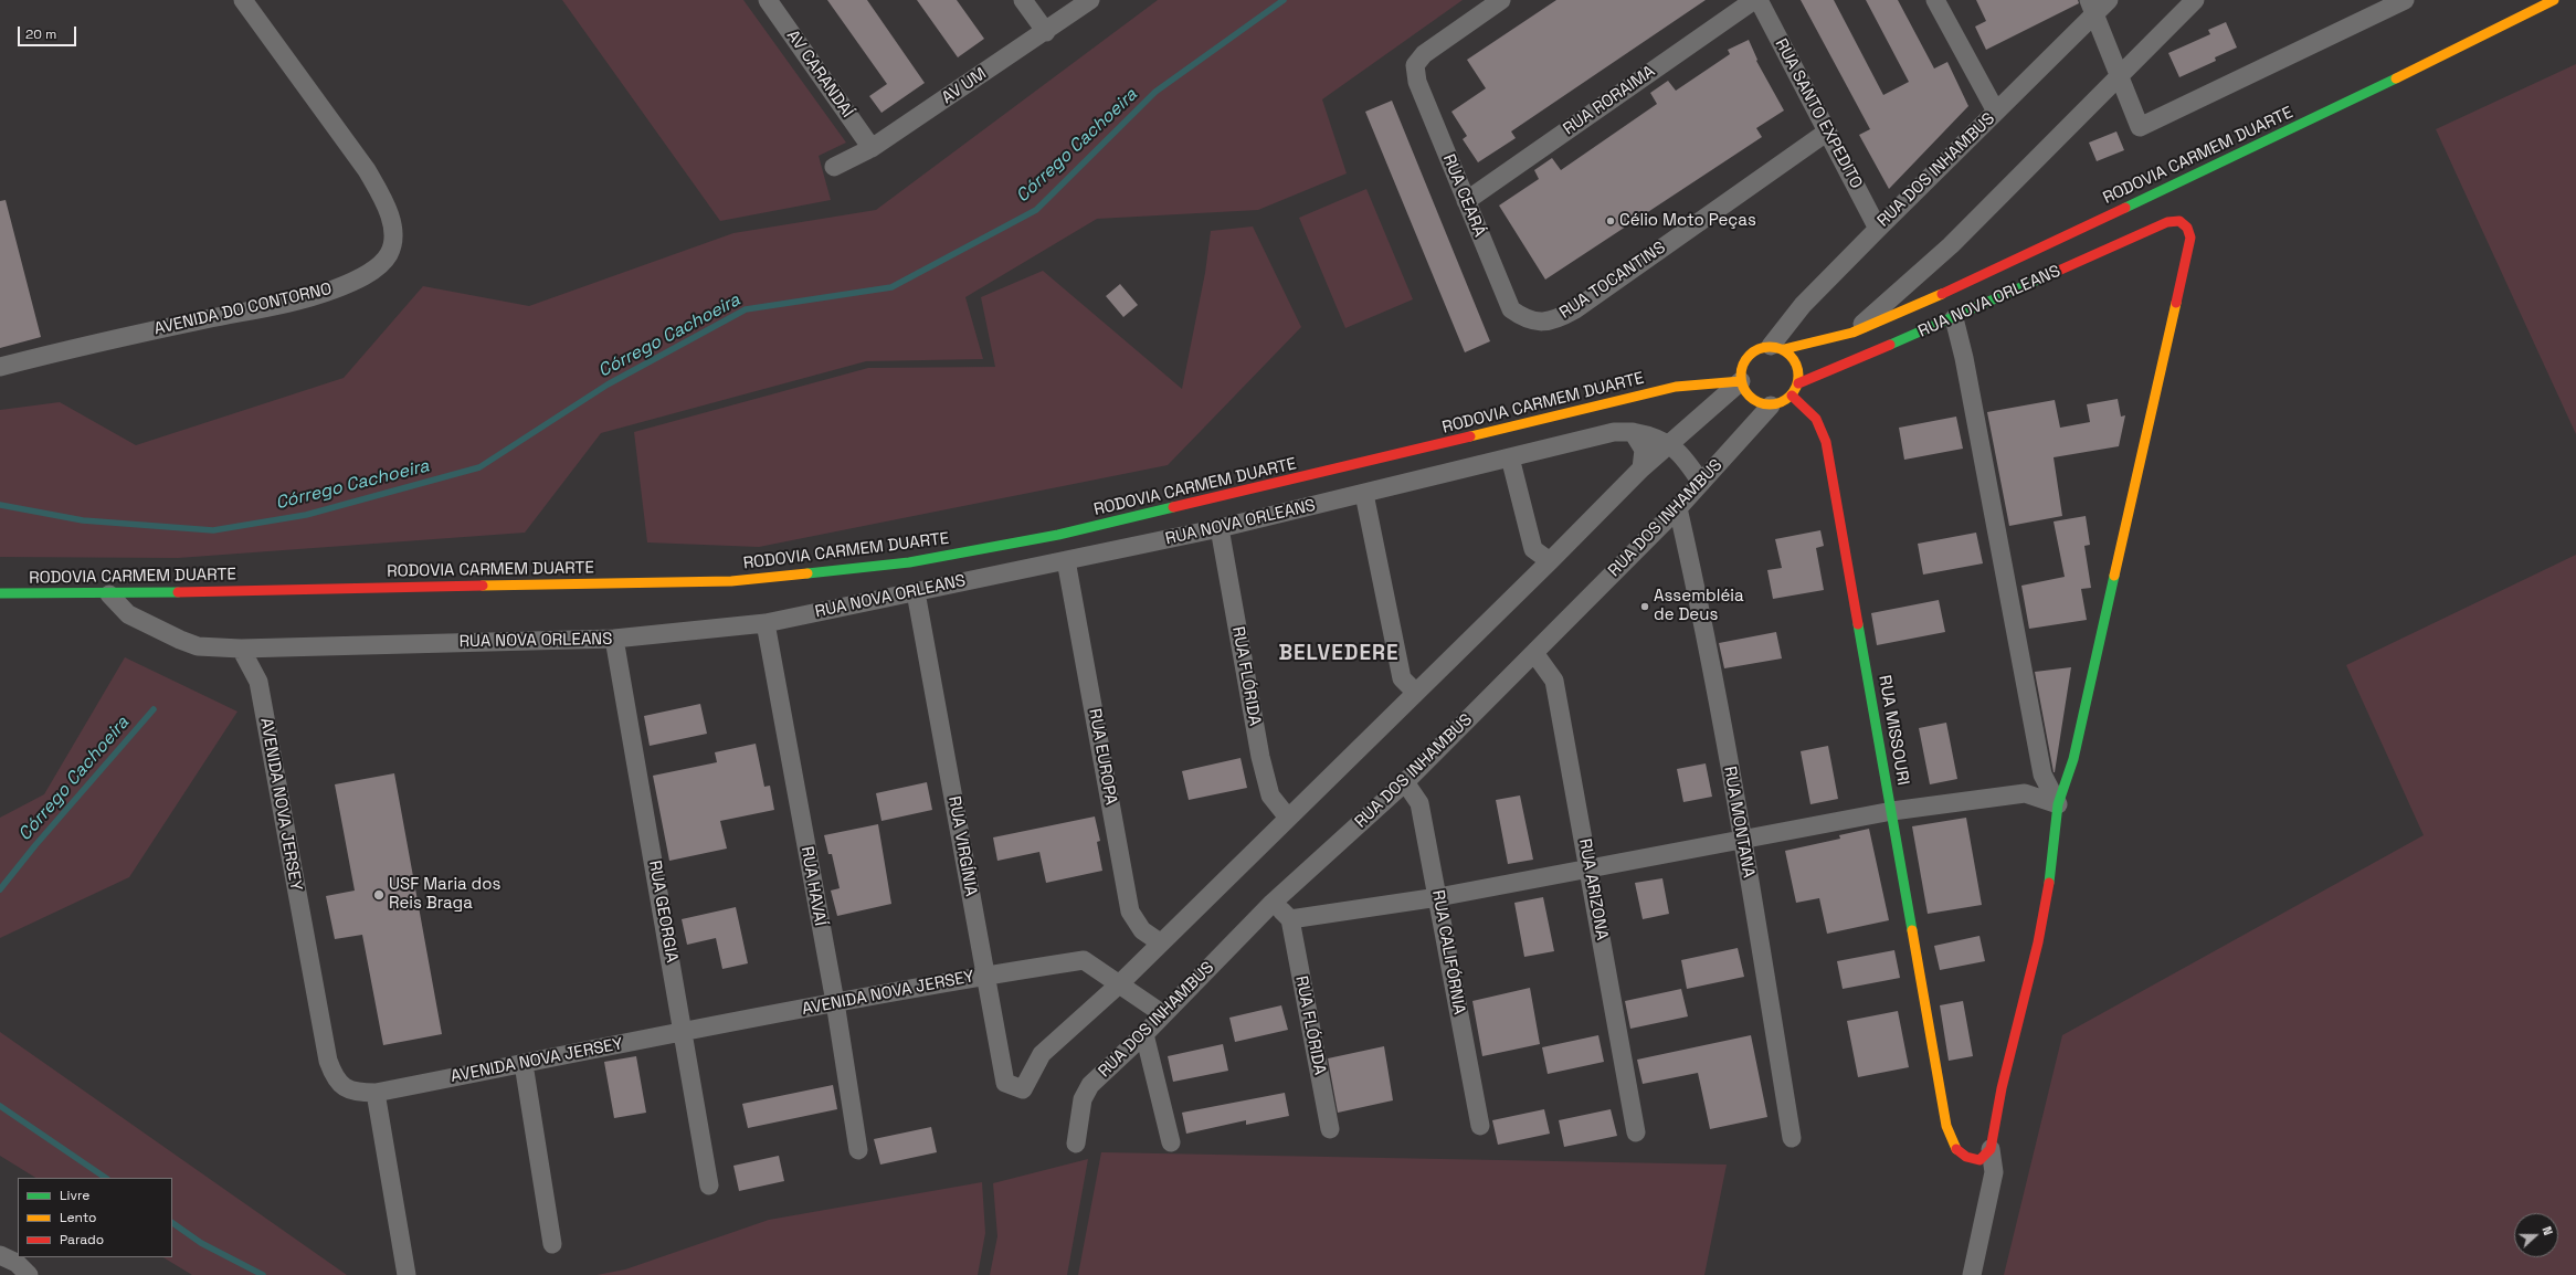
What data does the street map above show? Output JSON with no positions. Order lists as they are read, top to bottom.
{
  "streets": {
    "street": [
      "AV CARANDAÍ",
      "AV UM",
      "RUA RORAIMA",
      "RUA SANTO EXPEDITO",
      "RODOVIA CARMEM DUARTE",
      "RUA DOS INHAMBUS",
      "RUA CEARÁ",
      "RUA TOCANTINS",
      "RUA NOVA ORLEANS",
      "AVENIDA DO CONTORNO",
      "RUA FLÓRIDA",
      "RUA MISSOURI",
      "RUA EUROPA",
      "AVENIDA NOVA JERSEY",
      "RUA MONTANA",
      "RUA VIRGÍNIA",
      "RUA HAVAÍ",
      "RUA ARIZONA",
      "RUA GEORGIA",
      "RUA CALIFÓRNIA"
    ]
  },
  "crossings": [
    ["AV CARANDAÍ", "AV UM"],
    ["RUA RORAIMA", "RUA CEARÁ"],
    ["RUA SANTO EXPEDITO", "RUA DOS INHAMBUS"],
    ["RUA SANTO EXPEDITO", "RUA TOCANTINS"],
    ["RODOVIA CARMEM DUARTE", "RUA DOS INHAMBUS"],
    ["RODOVIA CARMEM DUARTE", "RUA NOVA ORLEANS"],
    ["RODOVIA CARMEM DUARTE", "RUA MISSOURI"],
    ["RUA DOS INHAMBUS", "RUA NOVA ORLEANS"],
    ["RUA DOS INHAMBUS", "RUA MISSOURI"],
    ["RUA DOS INHAMBUS", "AVENIDA NOVA JERSEY"],
    ["RUA DOS INHAMBUS", "RUA MONTANA"],
    ["RUA DOS INHAMBUS", "RUA ARIZONA"],
    ["RUA DOS INHAMBUS", "RUA CALIFÓRNIA"],
    ["RUA CEARÁ", "RUA TOCANTINS"],
    ["RUA NOVA ORLEANS", "RUA FLÓRIDA"],
    ["RUA NOVA ORLEANS", "RUA MISSOURI"],
    ["RUA NOVA ORLEANS", "RUA EUROPA"],
    ["RUA NOVA ORLEANS", "AVENIDA NOVA JERSEY"],
    ["RUA NOVA ORLEANS", "RUA VIRGÍNIA"],
    ["RUA NOVA ORLEANS", "RUA HAVAÍ"],
    ["RUA NOVA ORLEANS", "RUA GEORGIA"],
    ["AVENIDA NOVA JERSEY", "RUA VIRGÍNIA"],
    ["AVENIDA NOVA JERSEY", "RUA HAVAÍ"],
    ["AVENIDA NOVA JERSEY", "RUA GEORGIA"]
  ],
  "districts": ["BELVEDERE"],
  "water": ["Córrego Cachoeira"],
  "places": ["Célio Moto Peças", "Assembléia de Deus", "USF Maria dos Reis Braga"],
  "legend": ["Livre", "Lento", "Parado"],
  "scale_bar": "20 m",
  "north": "right"
}
